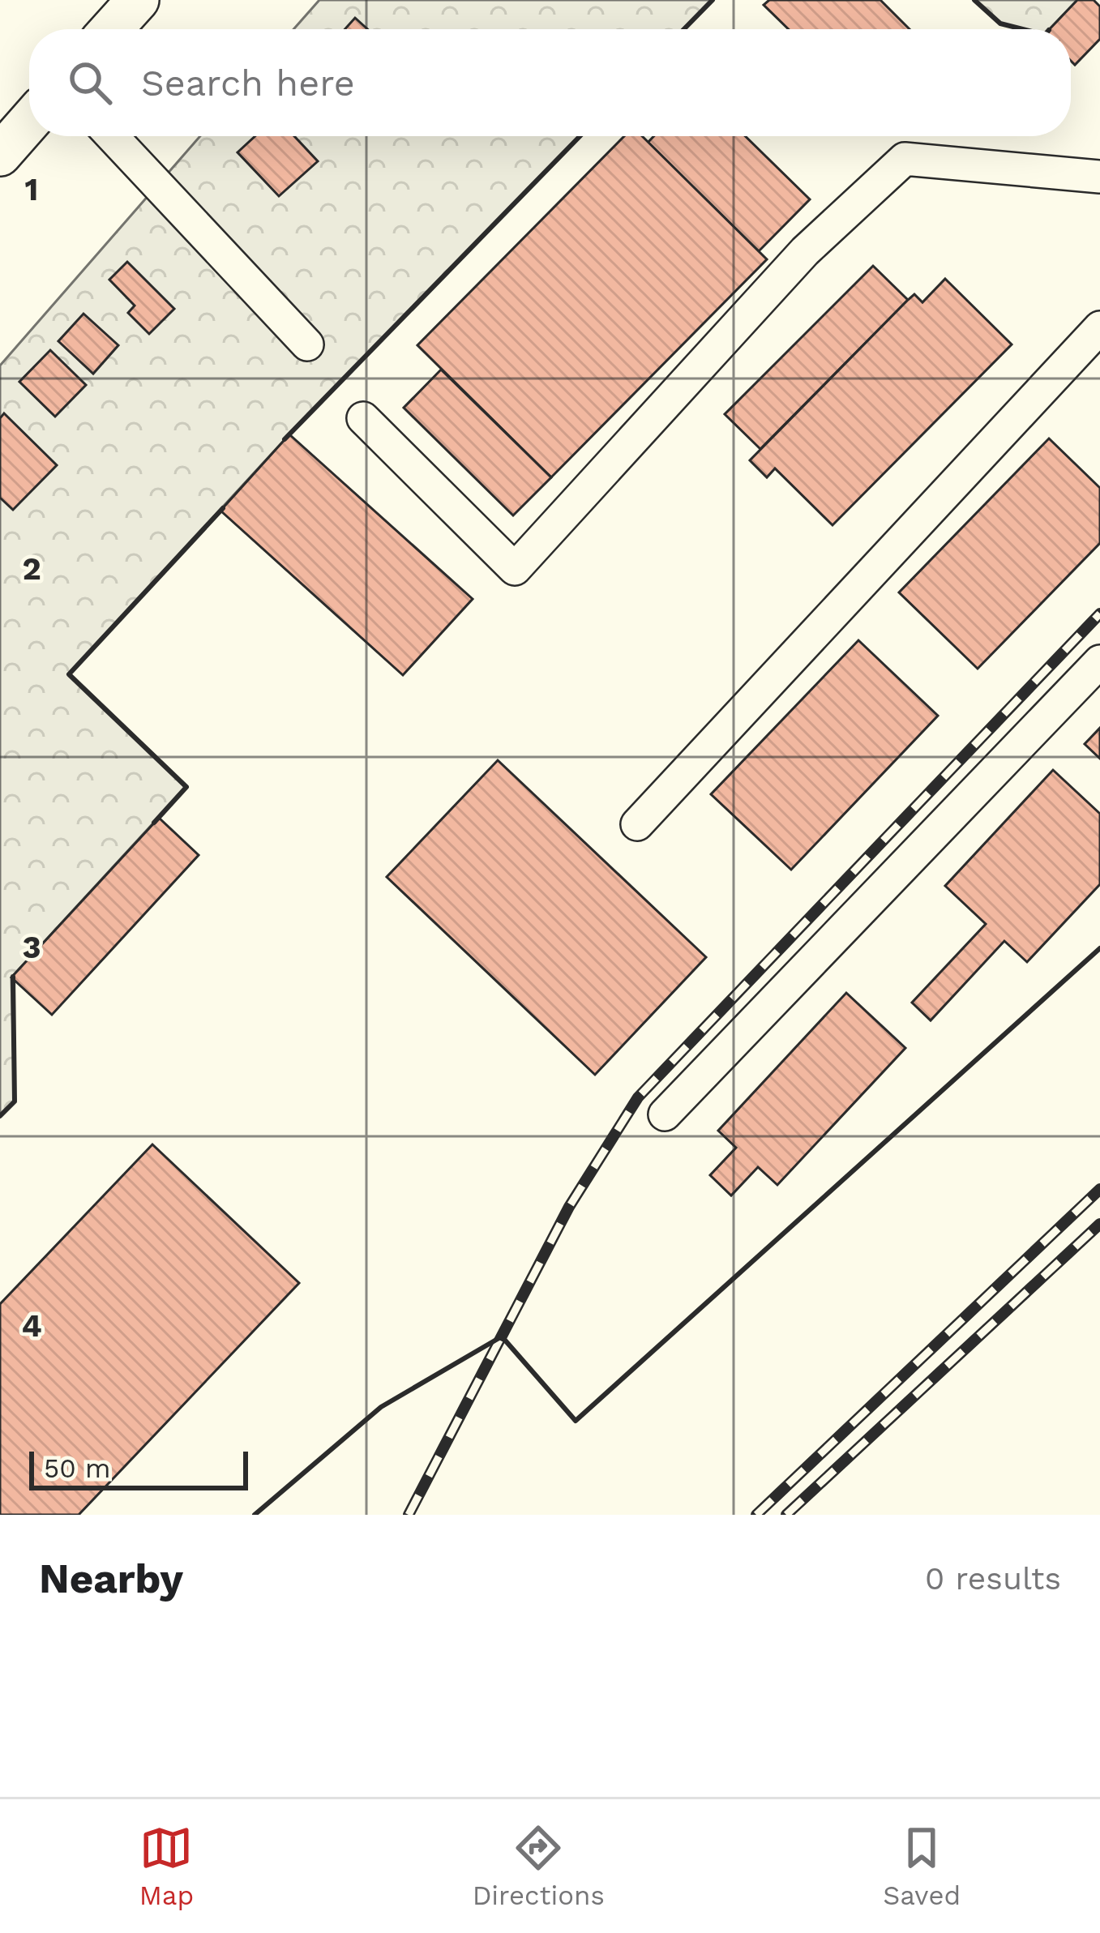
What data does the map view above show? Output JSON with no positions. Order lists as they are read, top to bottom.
{
  "scale_bar": "50 m",
  "page": {
    "search": "Search here",
    "scale": "50 m",
    "heading": ["Nearby", "0 results"],
    "nav": ["Map", "Directions", "Saved"]
  },
  "grid": {
    "rows": [
      "1",
      "2",
      "3",
      "4"
    ]
  }
}
